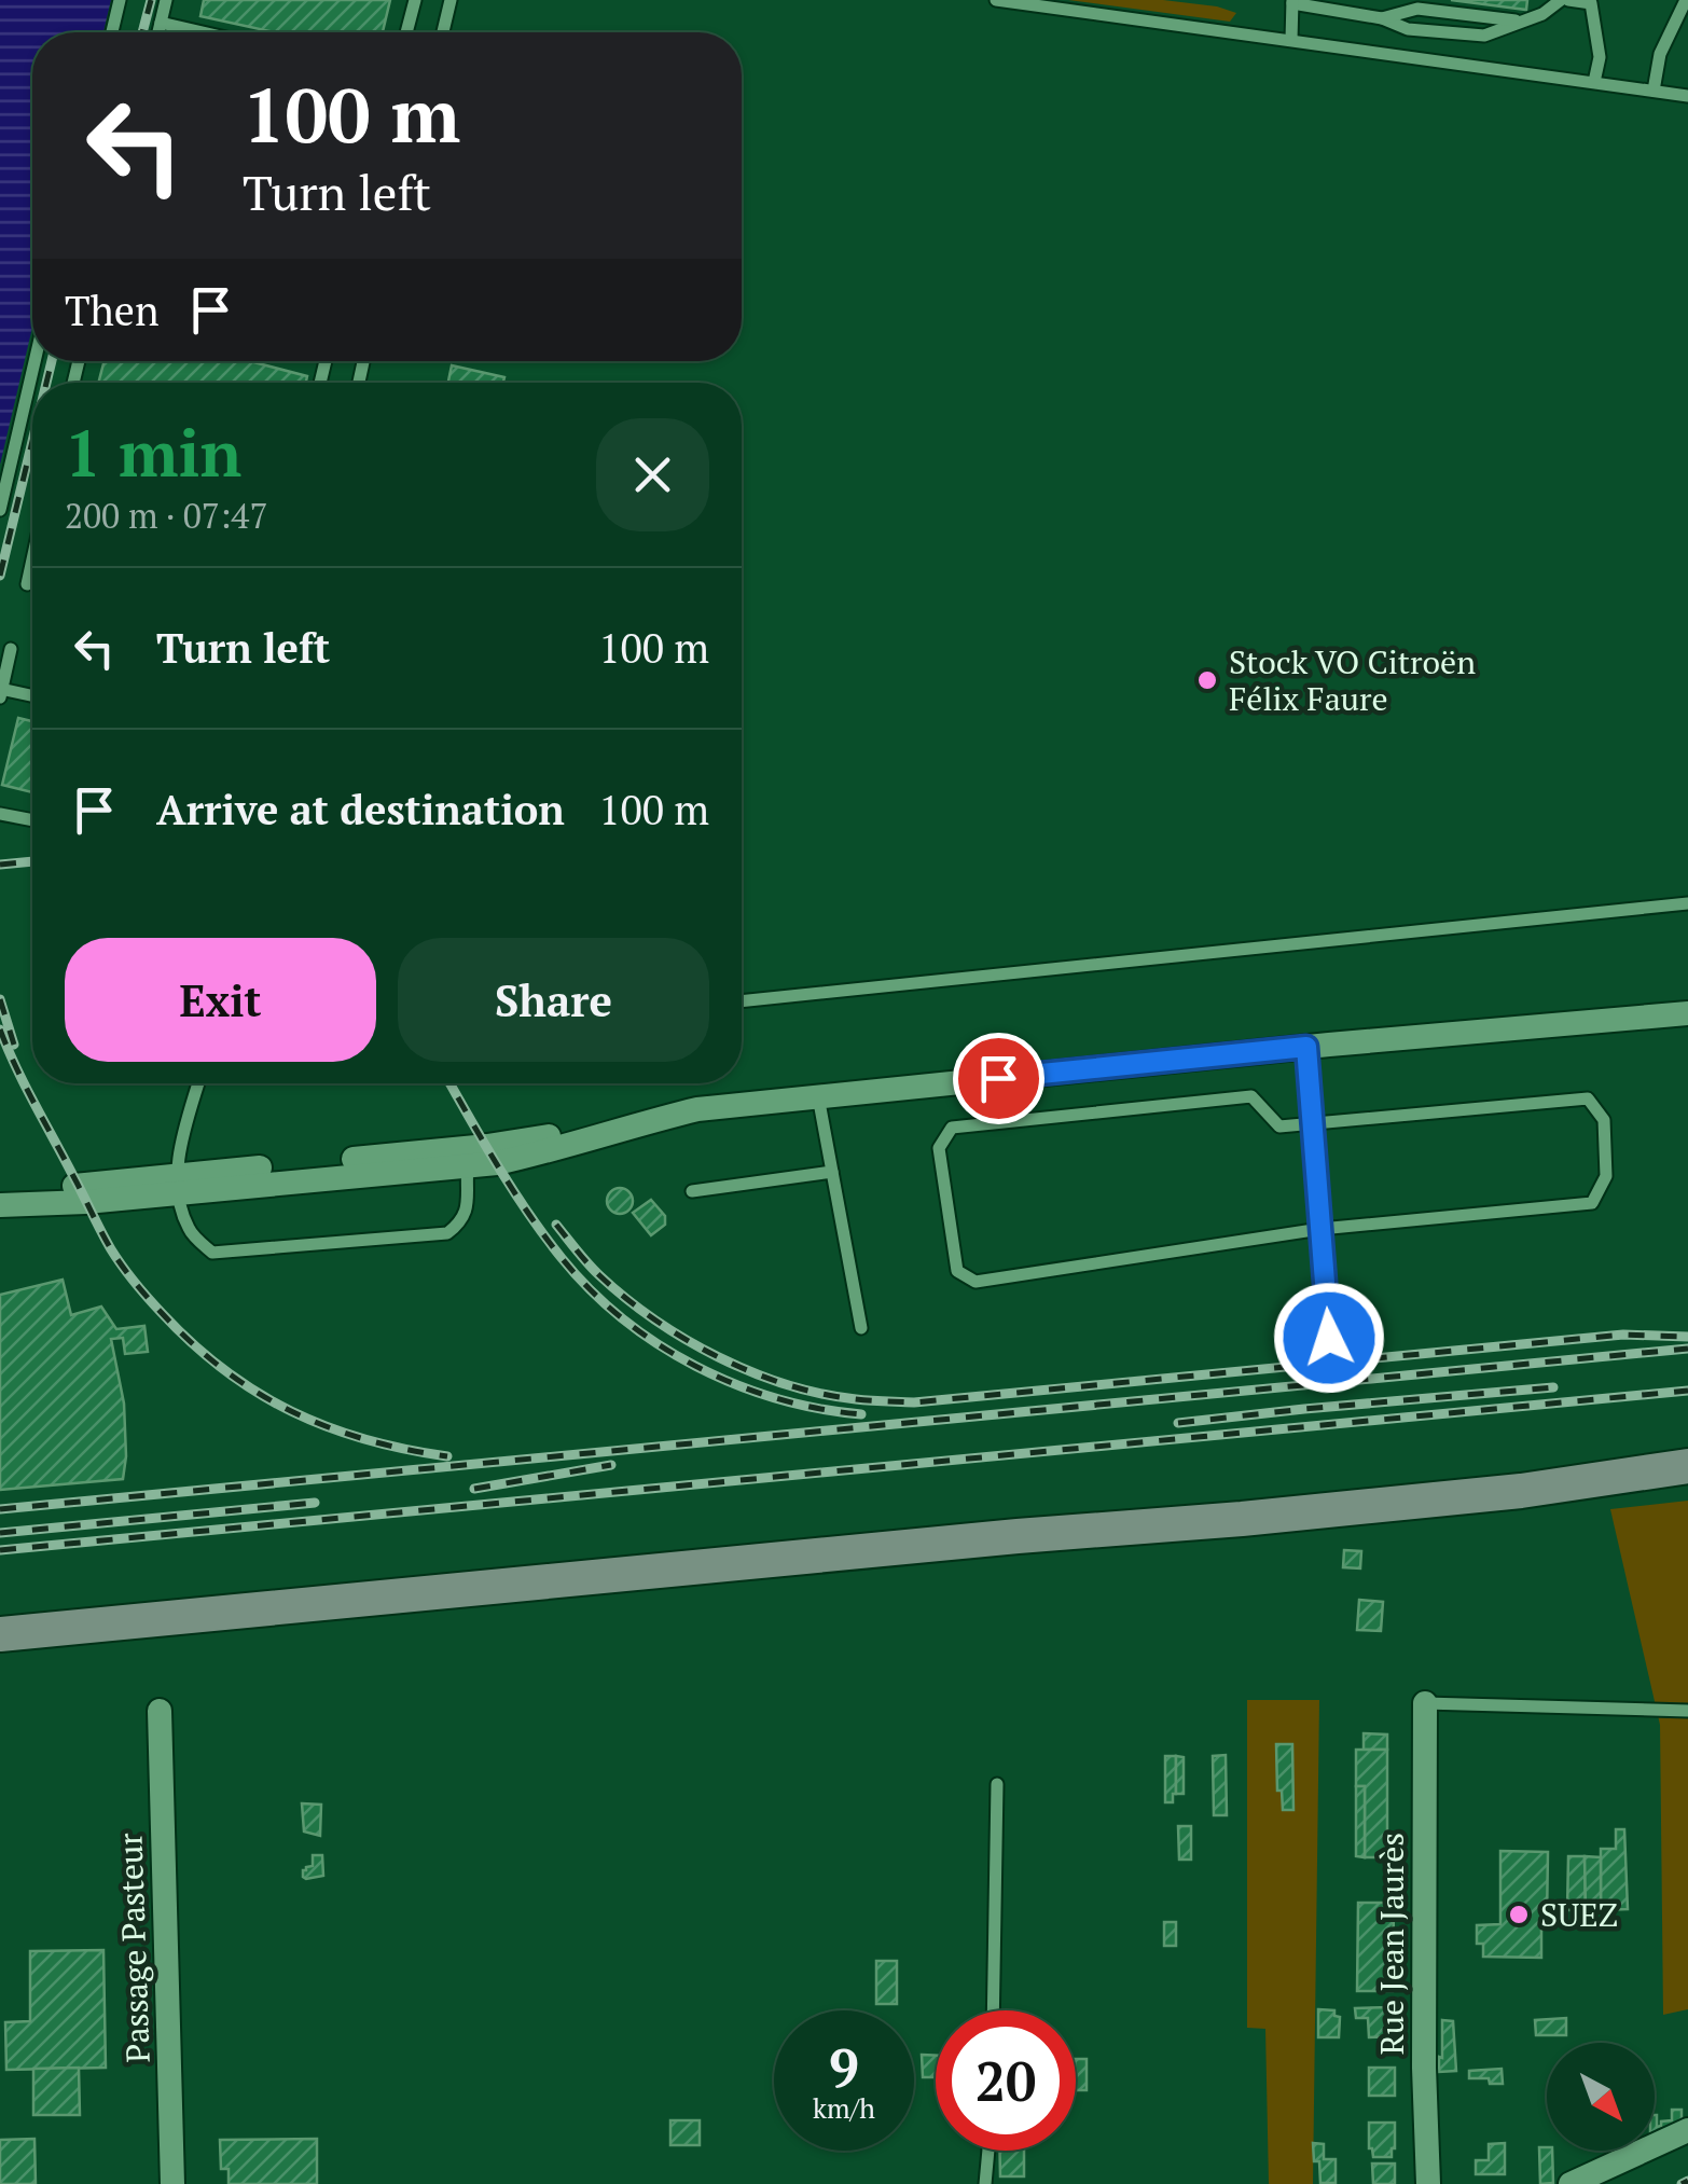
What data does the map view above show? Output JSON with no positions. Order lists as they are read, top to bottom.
{
  "streets": {
    "street": ["Rue Jean Jaurès", "Passage Pasteur"]
  },
  "places": ["Stock VO Citroën Félix Faure", "SUEZ"],
  "north": "bottom right",
  "page": {
    "turn": ["100 m", "Turn left"],
    "then": "Then",
    "heading": ["1 min", "200 m · 07:47"],
    "list": [
      {
        "name": "Turn left",
        "value": "100 m"
      },
      {
        "name": "Arrive at destination",
        "value": "100 m"
      }
    ],
    "buttons": ["Exit", "Share"],
    "speed": "9 km/h",
    "limit": "20"
  }
}
